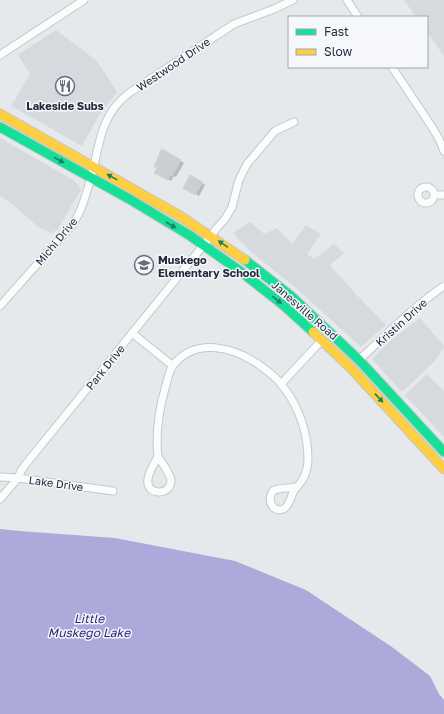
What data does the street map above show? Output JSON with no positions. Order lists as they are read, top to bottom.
{
  "streets": {
    "main road": ["Janesville Road"],
    "street": [
      "Westwood Drive",
      "Michi Drive",
      "Kristin Drive",
      "Park Drive",
      "Lake Drive"
    ]
  },
  "crossings": [
    ["Westwood Drive", "Michi Drive"],
    ["Westwood Drive", "Janesville Road"],
    ["Michi Drive", "Janesville Road"],
    ["Janesville Road", "Kristin Drive"],
    ["Janesville Road", "Park Drive"],
    ["Park Drive", "Lake Drive"]
  ],
  "water": ["Little Muskego Lake"],
  "places": {
    "restaurant": ["Lakeside Subs"],
    "school or university": ["Muskego Elementary School"]
  },
  "legend": ["Fast", "Slow"]
}
